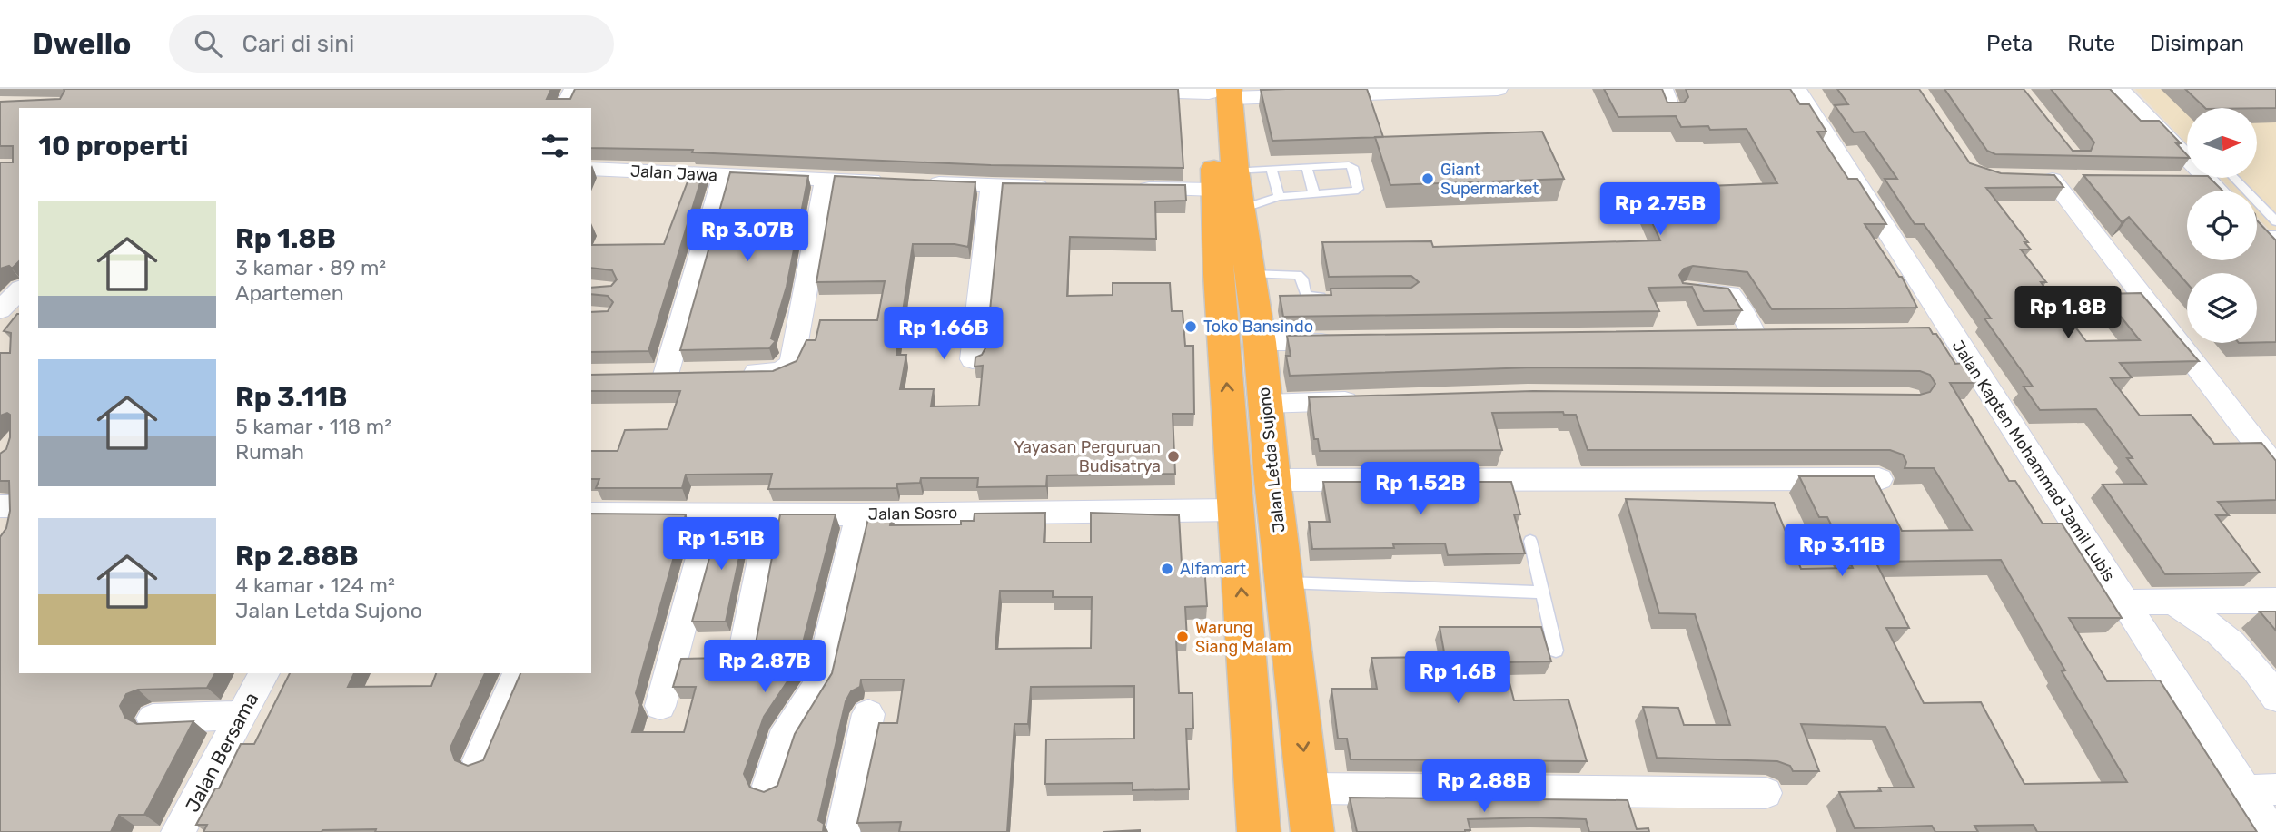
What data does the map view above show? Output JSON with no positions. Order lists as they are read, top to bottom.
{
  "streets": {
    "highway": ["Jalan Letda Sujono"],
    "street": [
      "Jalan Jawa",
      "Jalan Kapten Mohammad Jamil Lubis",
      "Jalan Sosro",
      "Jalan Bersama"
    ]
  },
  "crossings": [
    ["Jalan Letda Sujono", "Jalan Sosro"]
  ],
  "places": [
    "Giant Supermarket",
    "Toko Bansindo",
    "Yayasan Perguruan Budisatrya",
    "Alfamart",
    "Warung Siang Malam"
  ],
  "north": "right",
  "page": {
    "header": "Dwello",
    "search": "Cari di sini",
    "nav": ["Peta", "Rute", "Disimpan"],
    "heading": "10 properti",
    "price": [
      "Rp 2.75B",
      "Rp 3.07B",
      "Rp 1.8B",
      "Rp 1.66B",
      "Rp 1.52B",
      "Rp 1.51B",
      "Rp 3.11B",
      "Rp 2.87B",
      "Rp 1.6B",
      "Rp 2.88B"
    ],
    "list": [
      {
        "name": "Rp 1.8B",
        "note": "3 kamar · 89 m² · Apartemen"
      },
      {
        "name": "Rp 3.11B",
        "note": "5 kamar · 118 m² · Rumah"
      },
      {
        "name": "Rp 2.88B",
        "note": "4 kamar · 124 m² · Jalan Letda Sujono"
      }
    ]
  }
}
